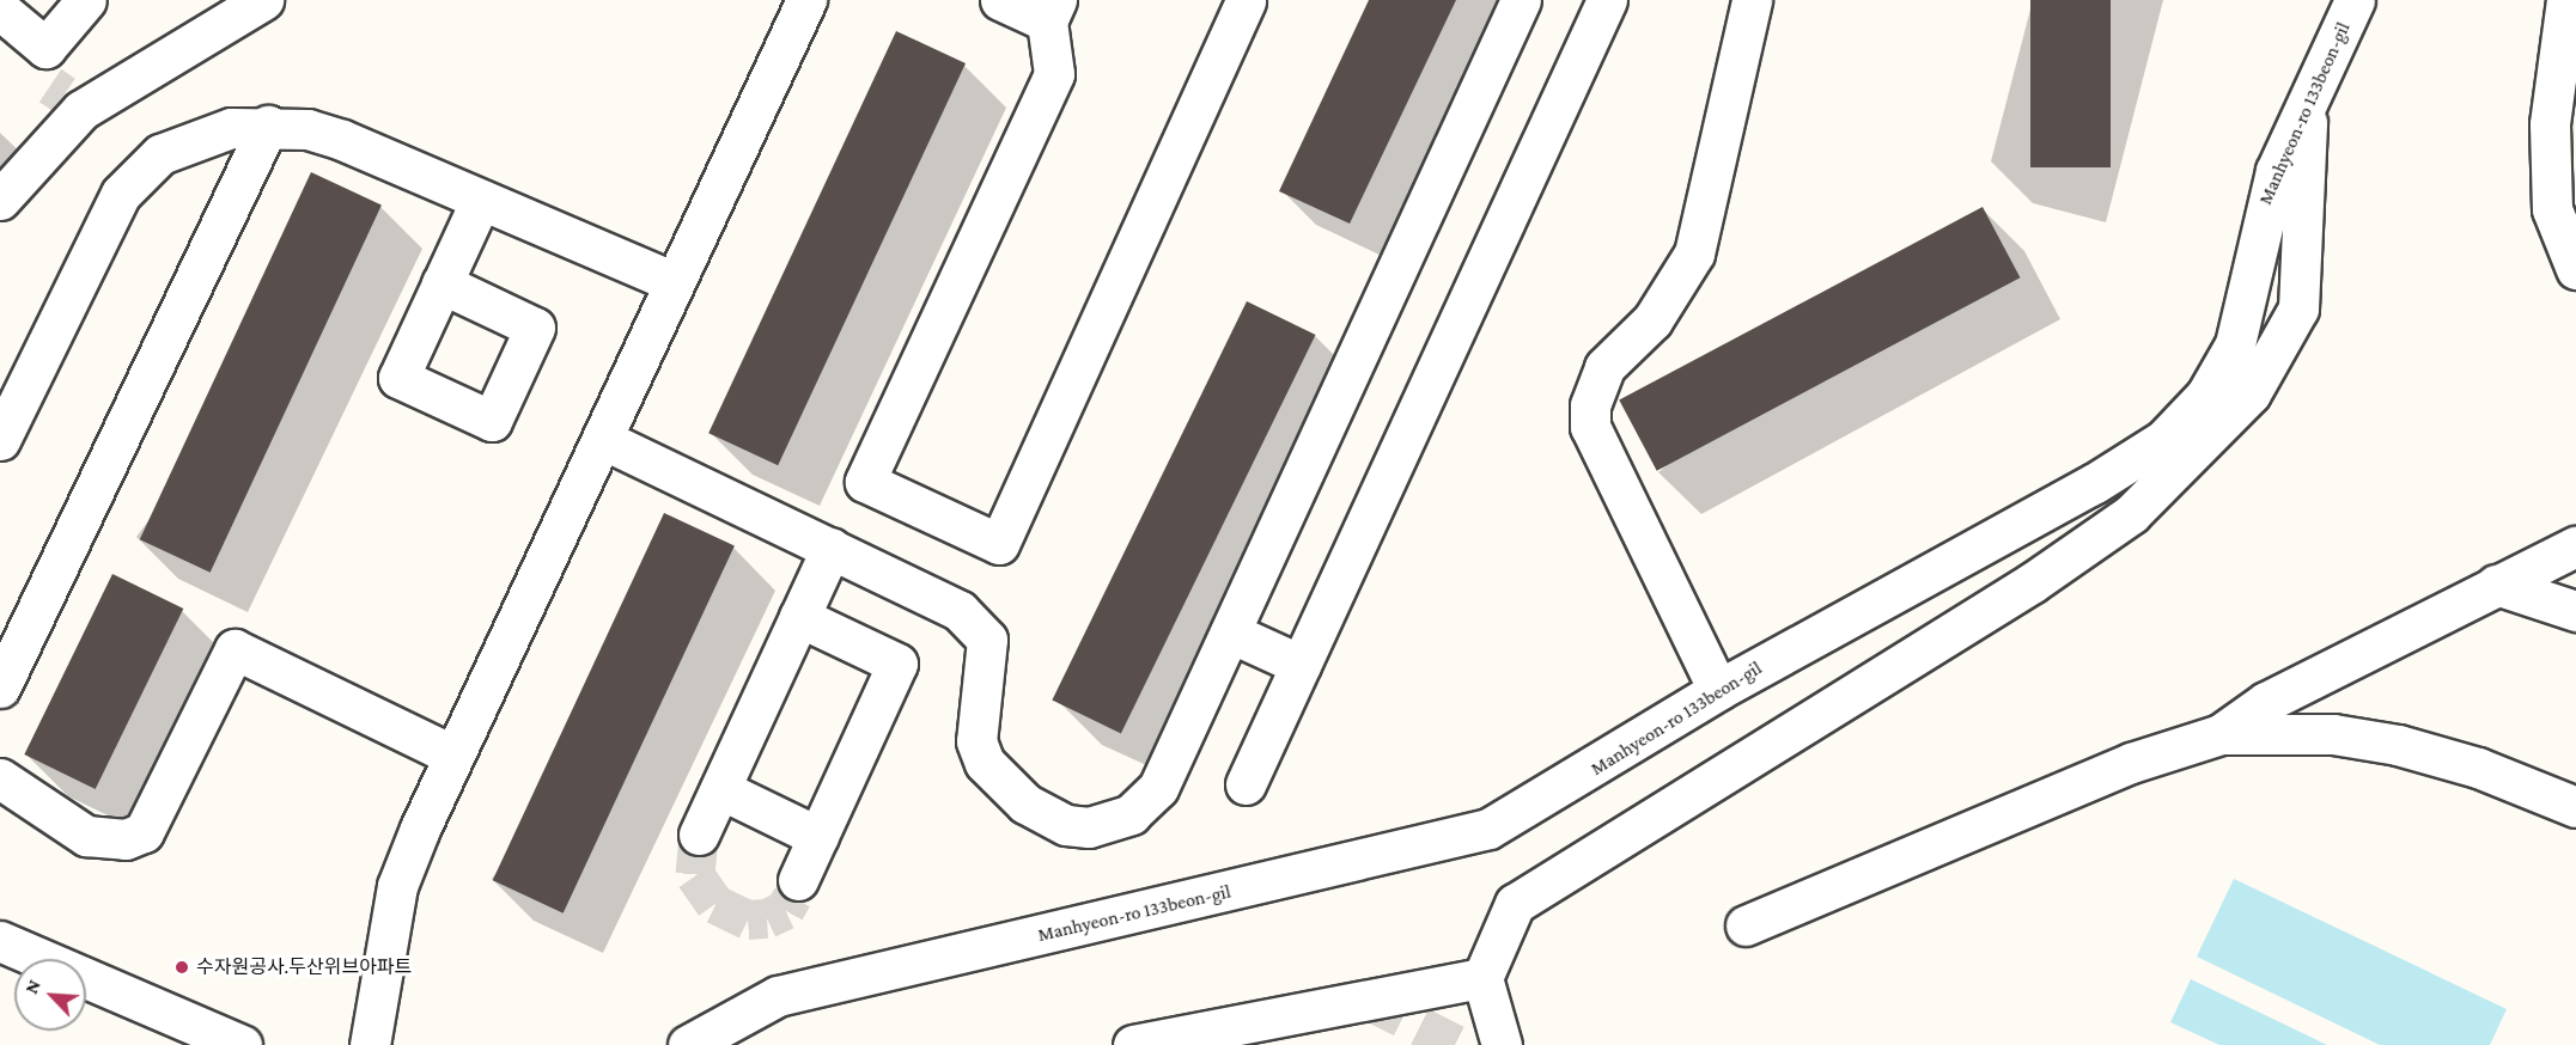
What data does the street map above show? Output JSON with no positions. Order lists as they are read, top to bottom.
{
  "streets": {
    "street": ["Manhyeon-ro 133beon-gil"]
  },
  "places": ["수자원공사.두산위브아파트"],
  "north": "top left"
}
